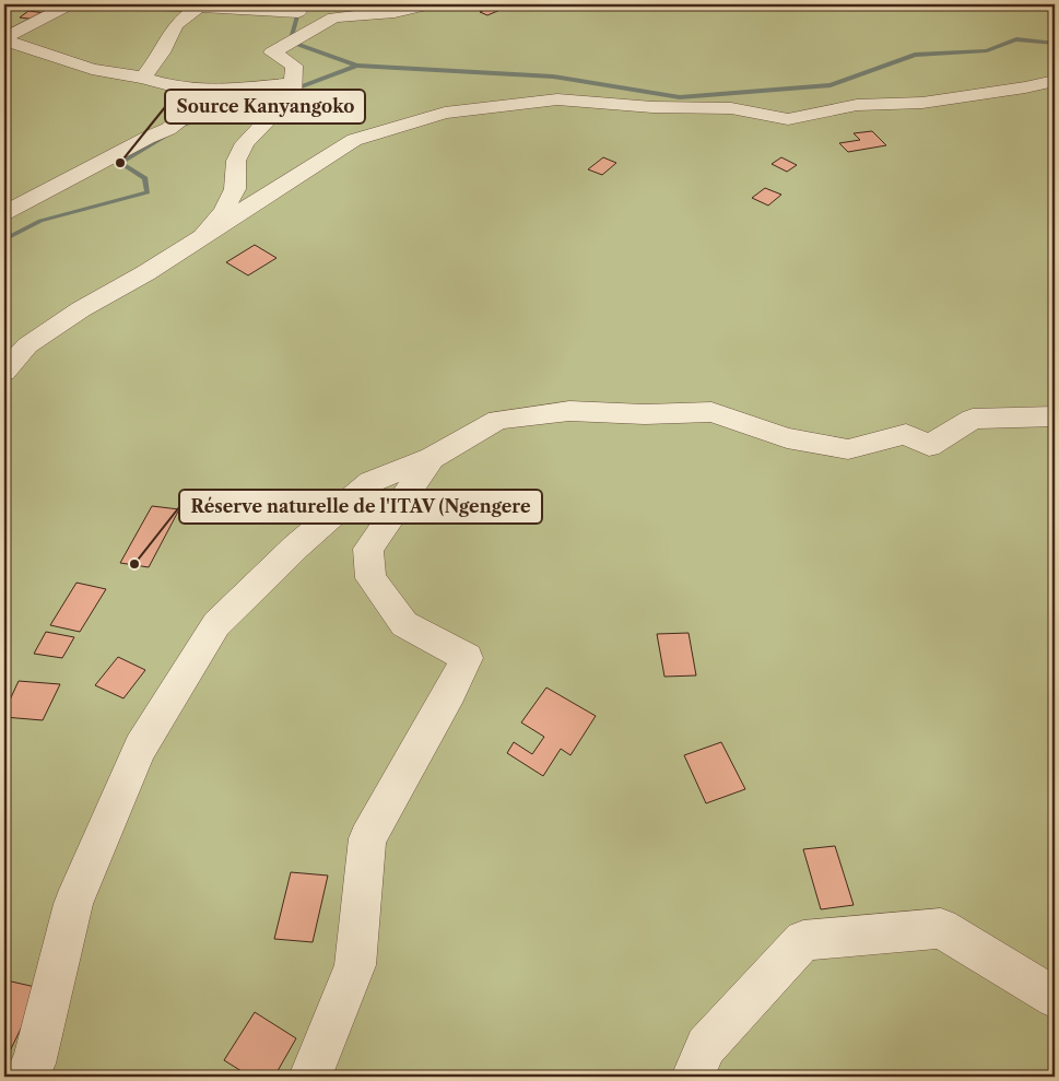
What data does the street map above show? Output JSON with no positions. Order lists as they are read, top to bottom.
{
  "places": ["Source Kanyangoko", "Réserve naturelle de l'ITAV (Ngengere"]
}
